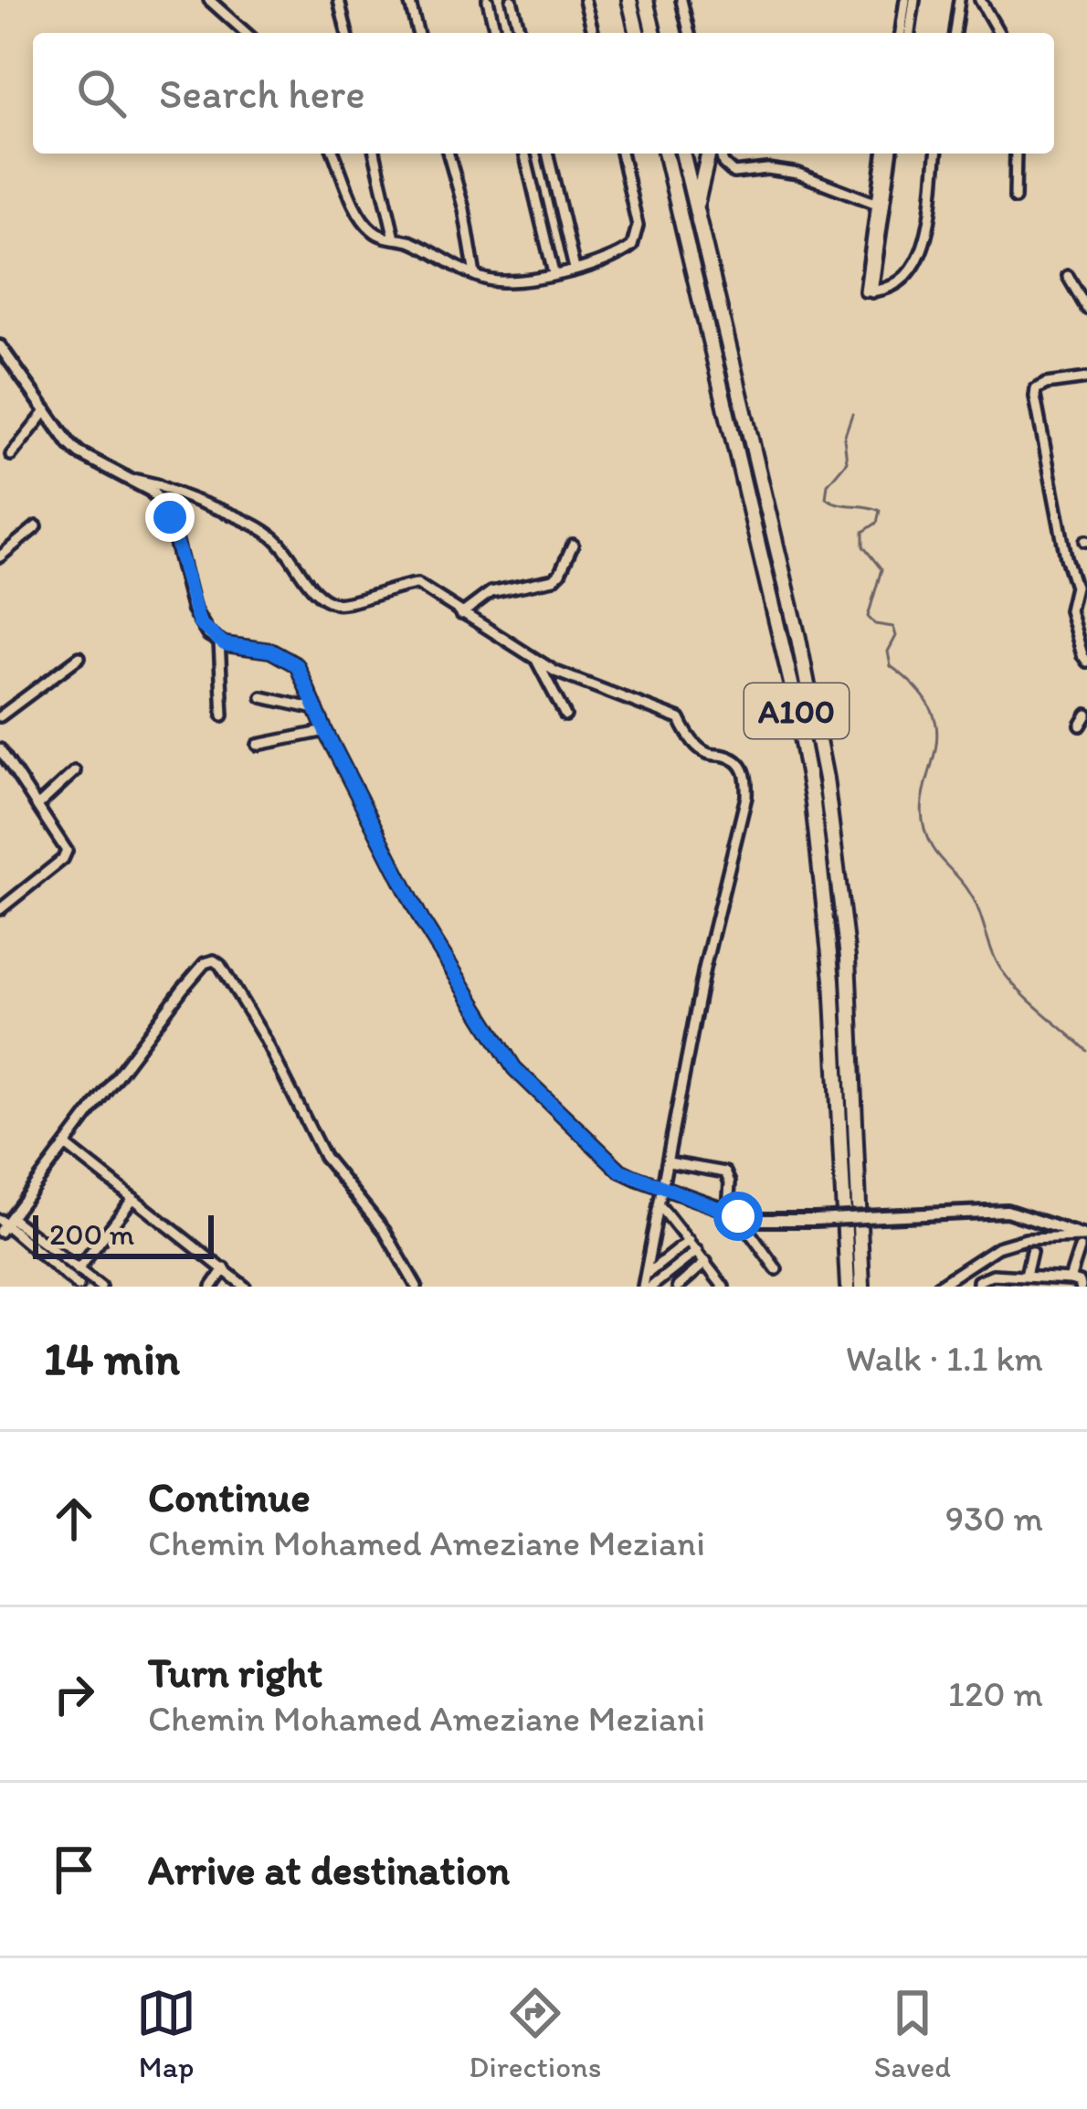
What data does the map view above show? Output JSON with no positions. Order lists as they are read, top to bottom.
{
  "streets": {
    "highway": ["A100"]
  },
  "scale_bar": "200 m",
  "page": {
    "search": "Search here",
    "scale": "200 m",
    "heading": ["14 min", "Walk · 1.1 km"],
    "list": [
      ["Continue", "Chemin Mohamed Ameziane Meziani", "930 m"],
      ["Turn right", "Chemin Mohamed Ameziane Meziani", "120 m"],
      "Arrive at destination"
    ],
    "nav": ["Map", "Directions", "Saved"]
  }
}
